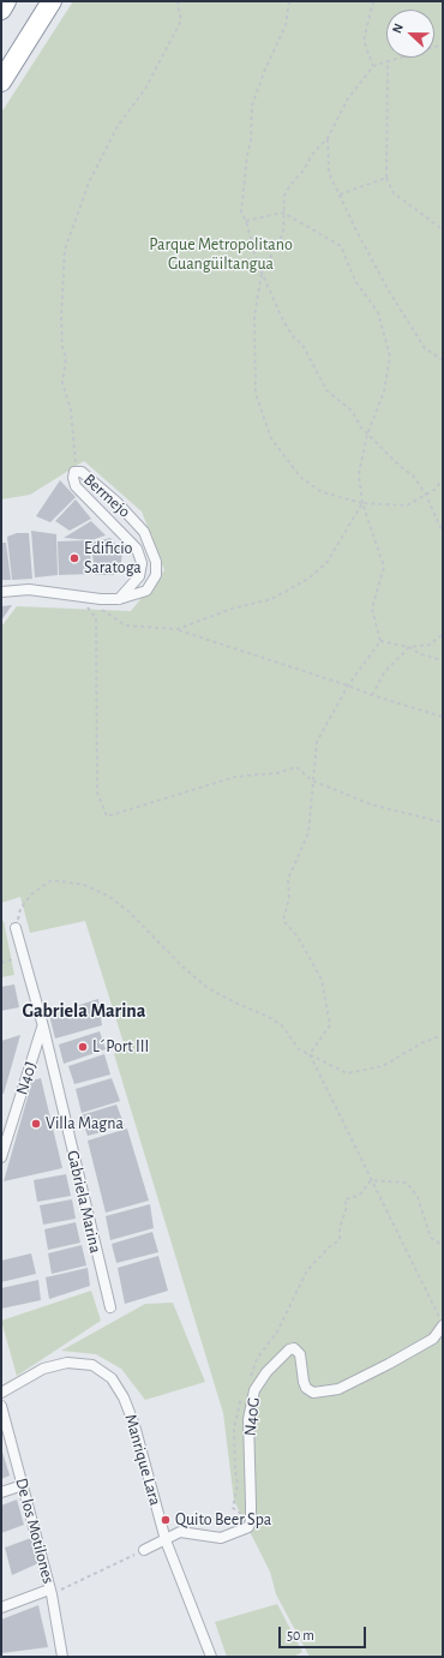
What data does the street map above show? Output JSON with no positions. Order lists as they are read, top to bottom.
{
  "streets": {
    "street": [
      "Bermejo",
      "N40J",
      "Gabriela Marina",
      "N40G",
      "Manrique Lara",
      "De los Motilones"
    ]
  },
  "crossings": [
    ["N40J", "Gabriela Marina"]
  ],
  "districts": ["Gabriela Marina"],
  "parks": ["Parque Metropolitano Guangüiltangua"],
  "places": [
    "Edificio Saratoga",
    "L´Port III",
    "Villa Magna",
    "Quito Beer Spa"
  ],
  "scale_bar": "50 m",
  "north": "left"
}
